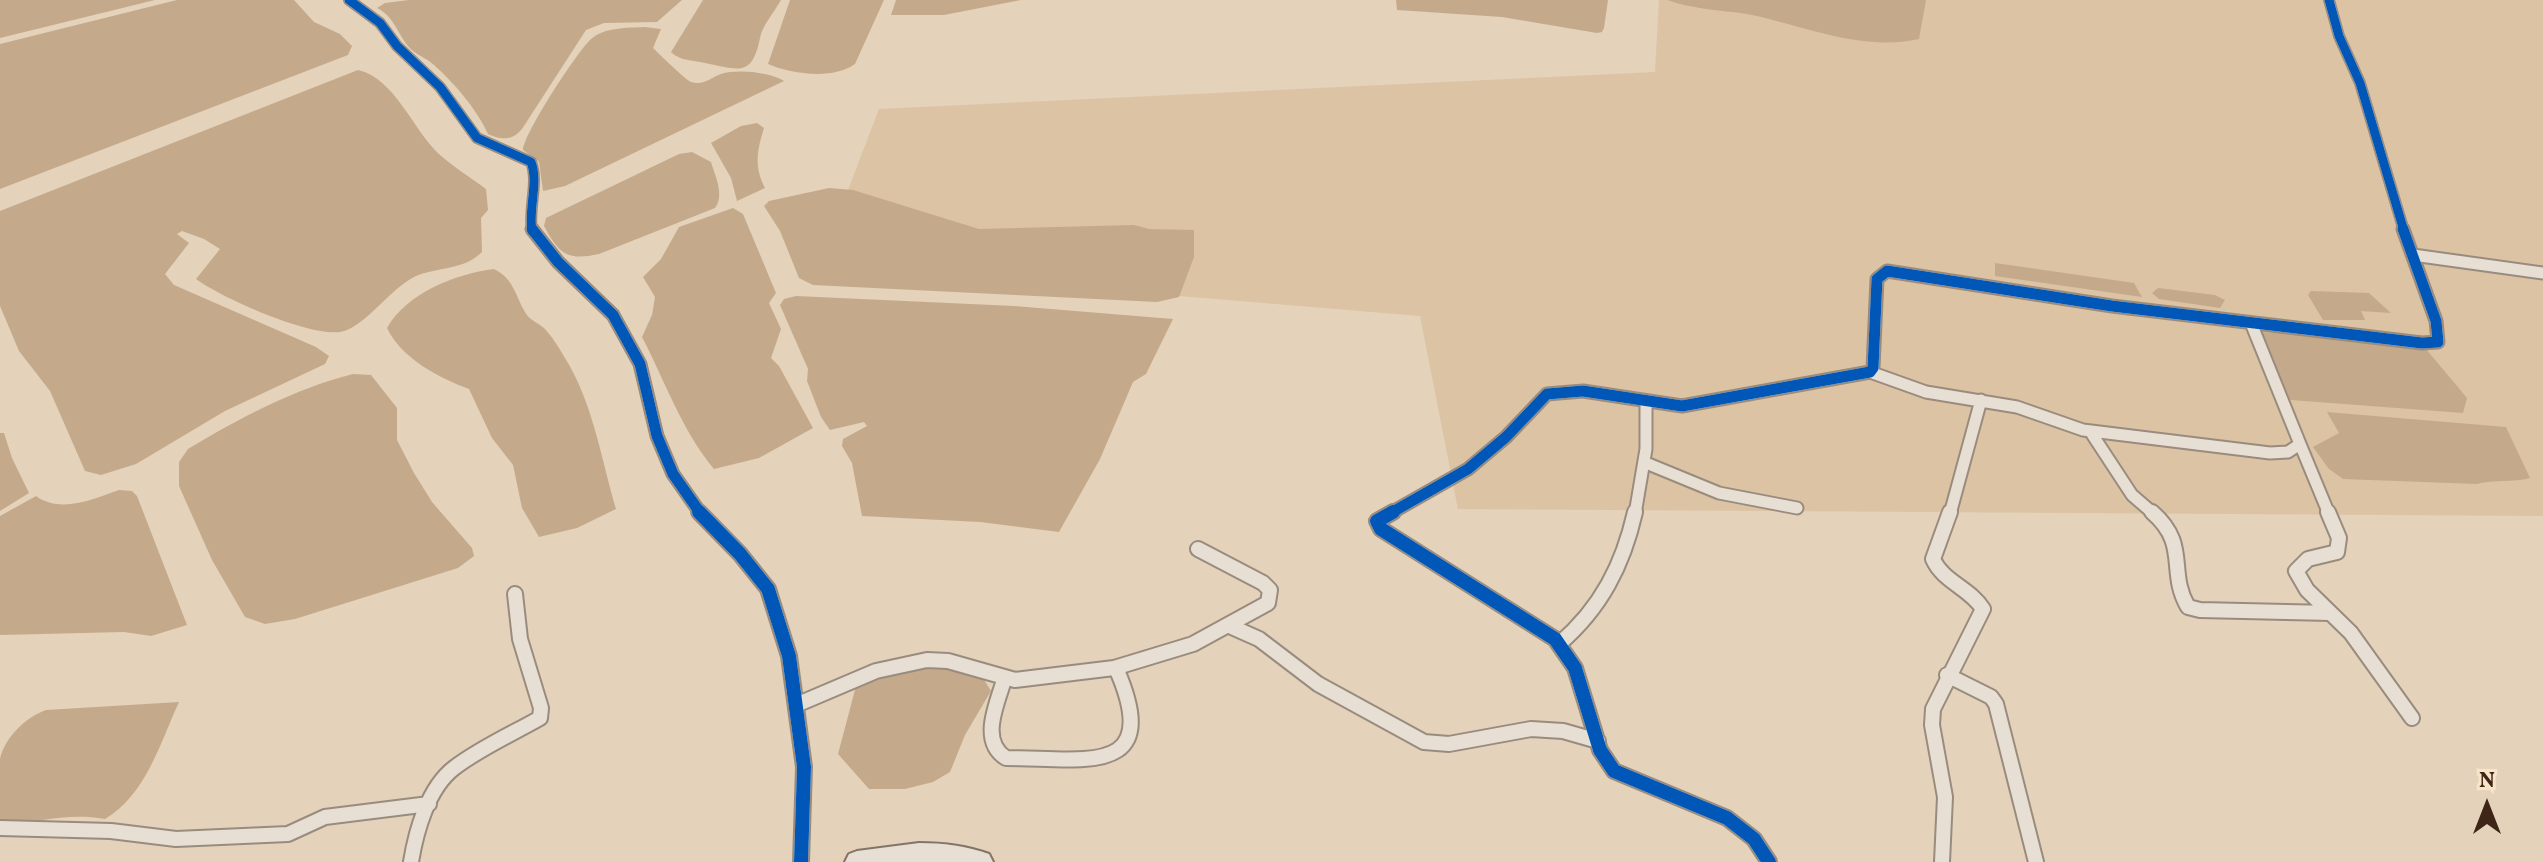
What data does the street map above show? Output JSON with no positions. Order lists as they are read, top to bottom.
{
  "north": "top"
}
